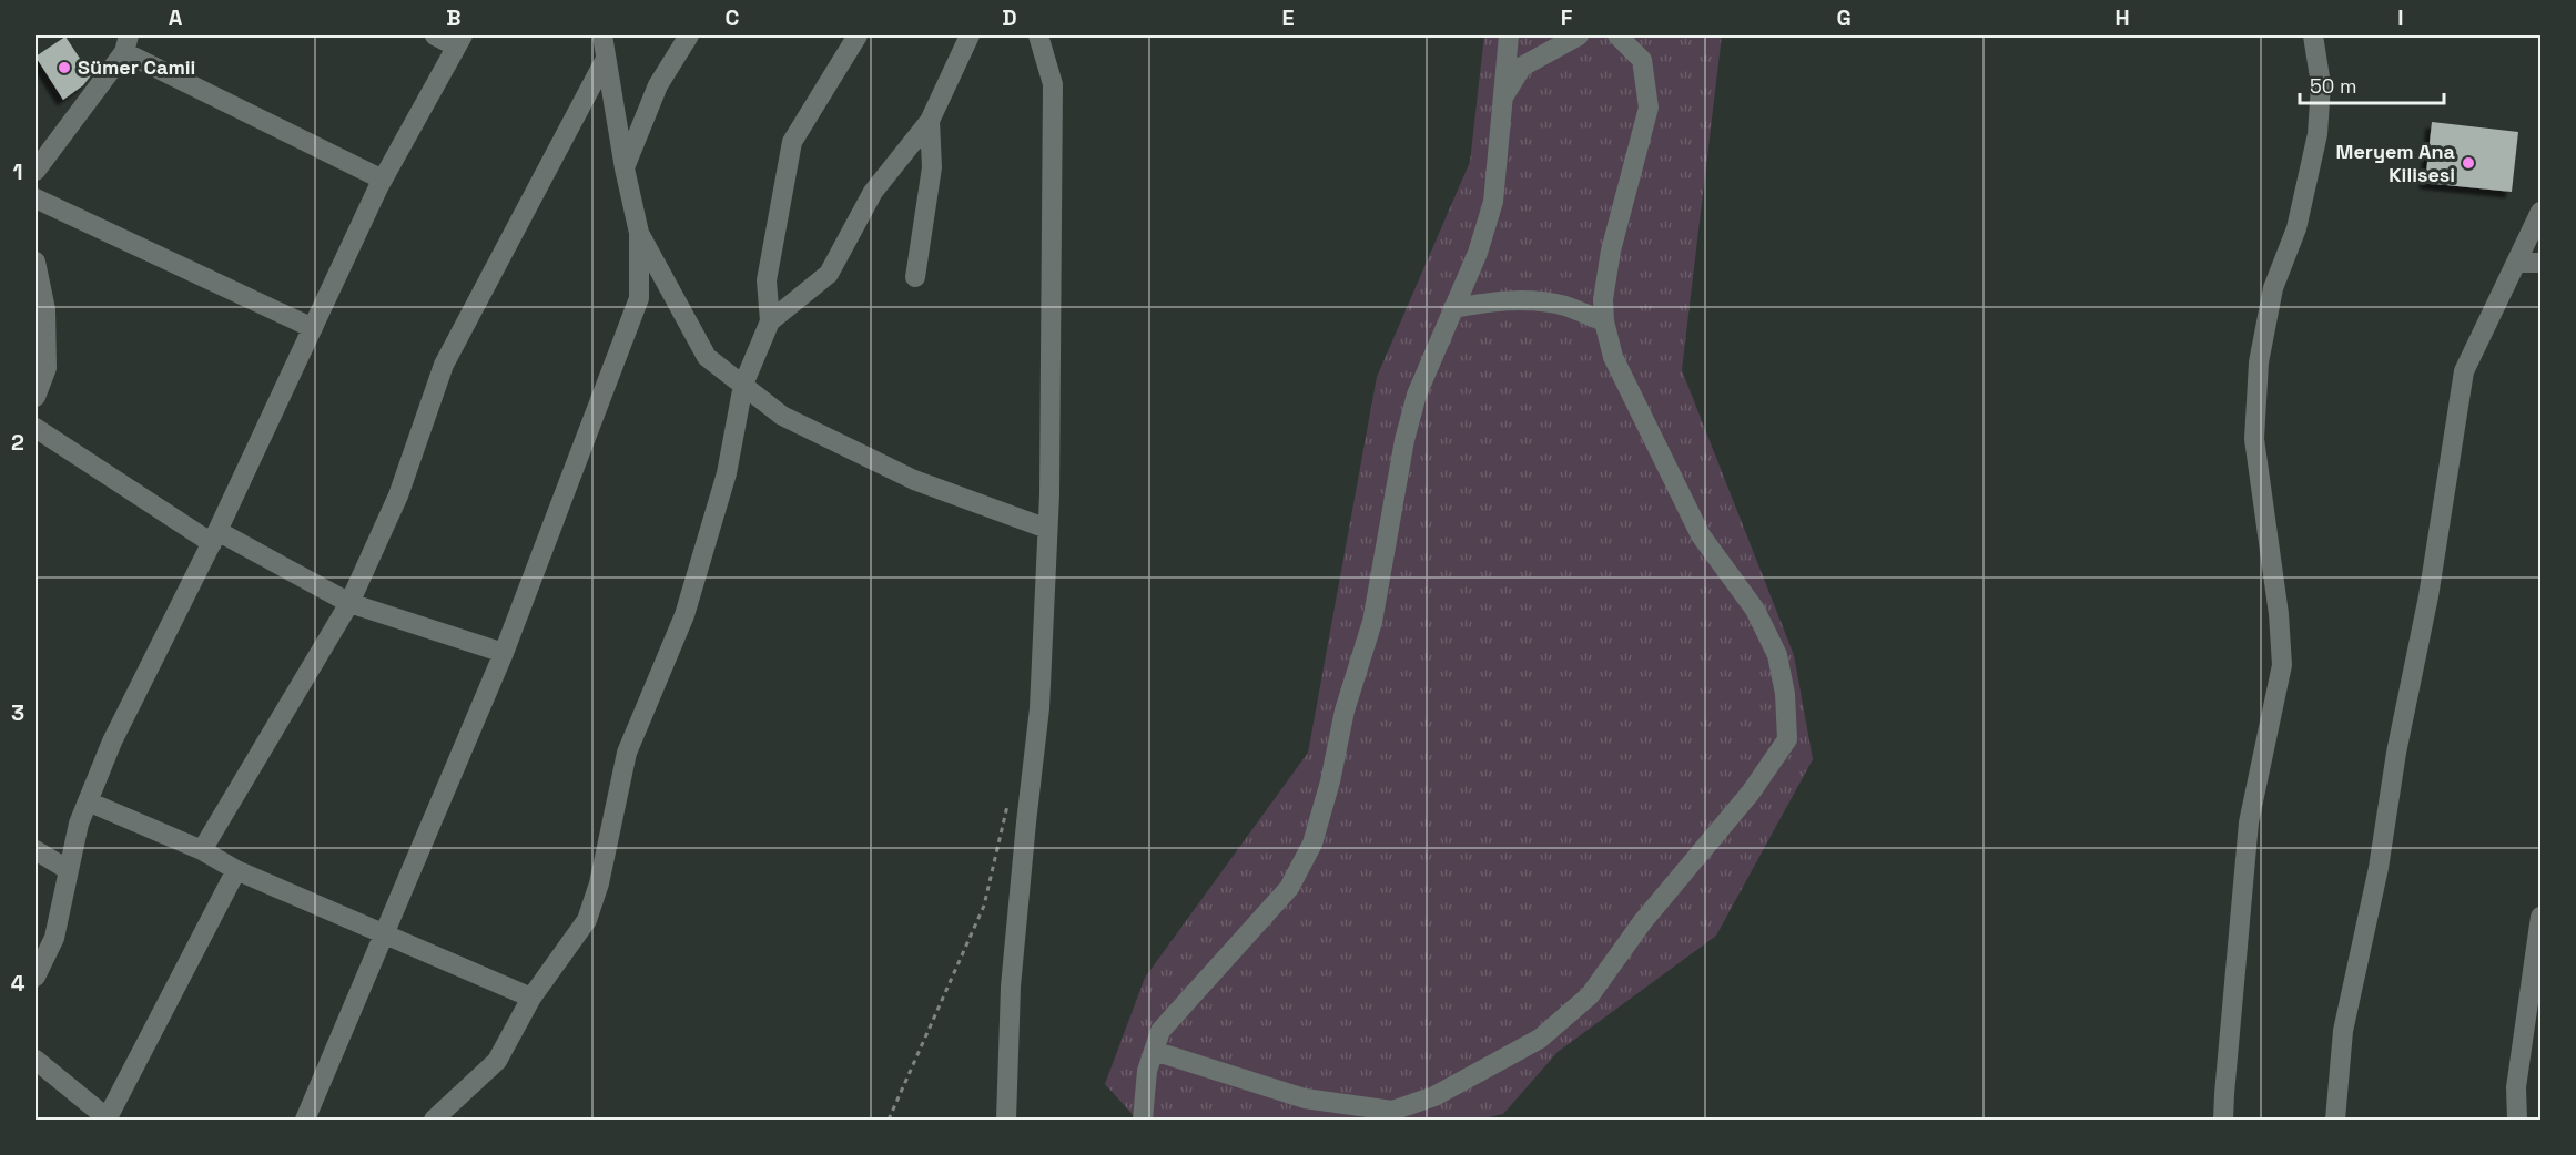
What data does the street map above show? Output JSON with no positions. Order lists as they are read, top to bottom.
{
  "places": ["Sümer Camii", "Meryem Ana Kilisesi"],
  "scale_bar": "50 m",
  "grid": {
    "columns": [
      "A",
      "B",
      "C",
      "D",
      "E",
      "F",
      "G",
      "H",
      "I"
    ],
    "rows": [
      "1",
      "2",
      "3",
      "4"
    ]
  }
}
